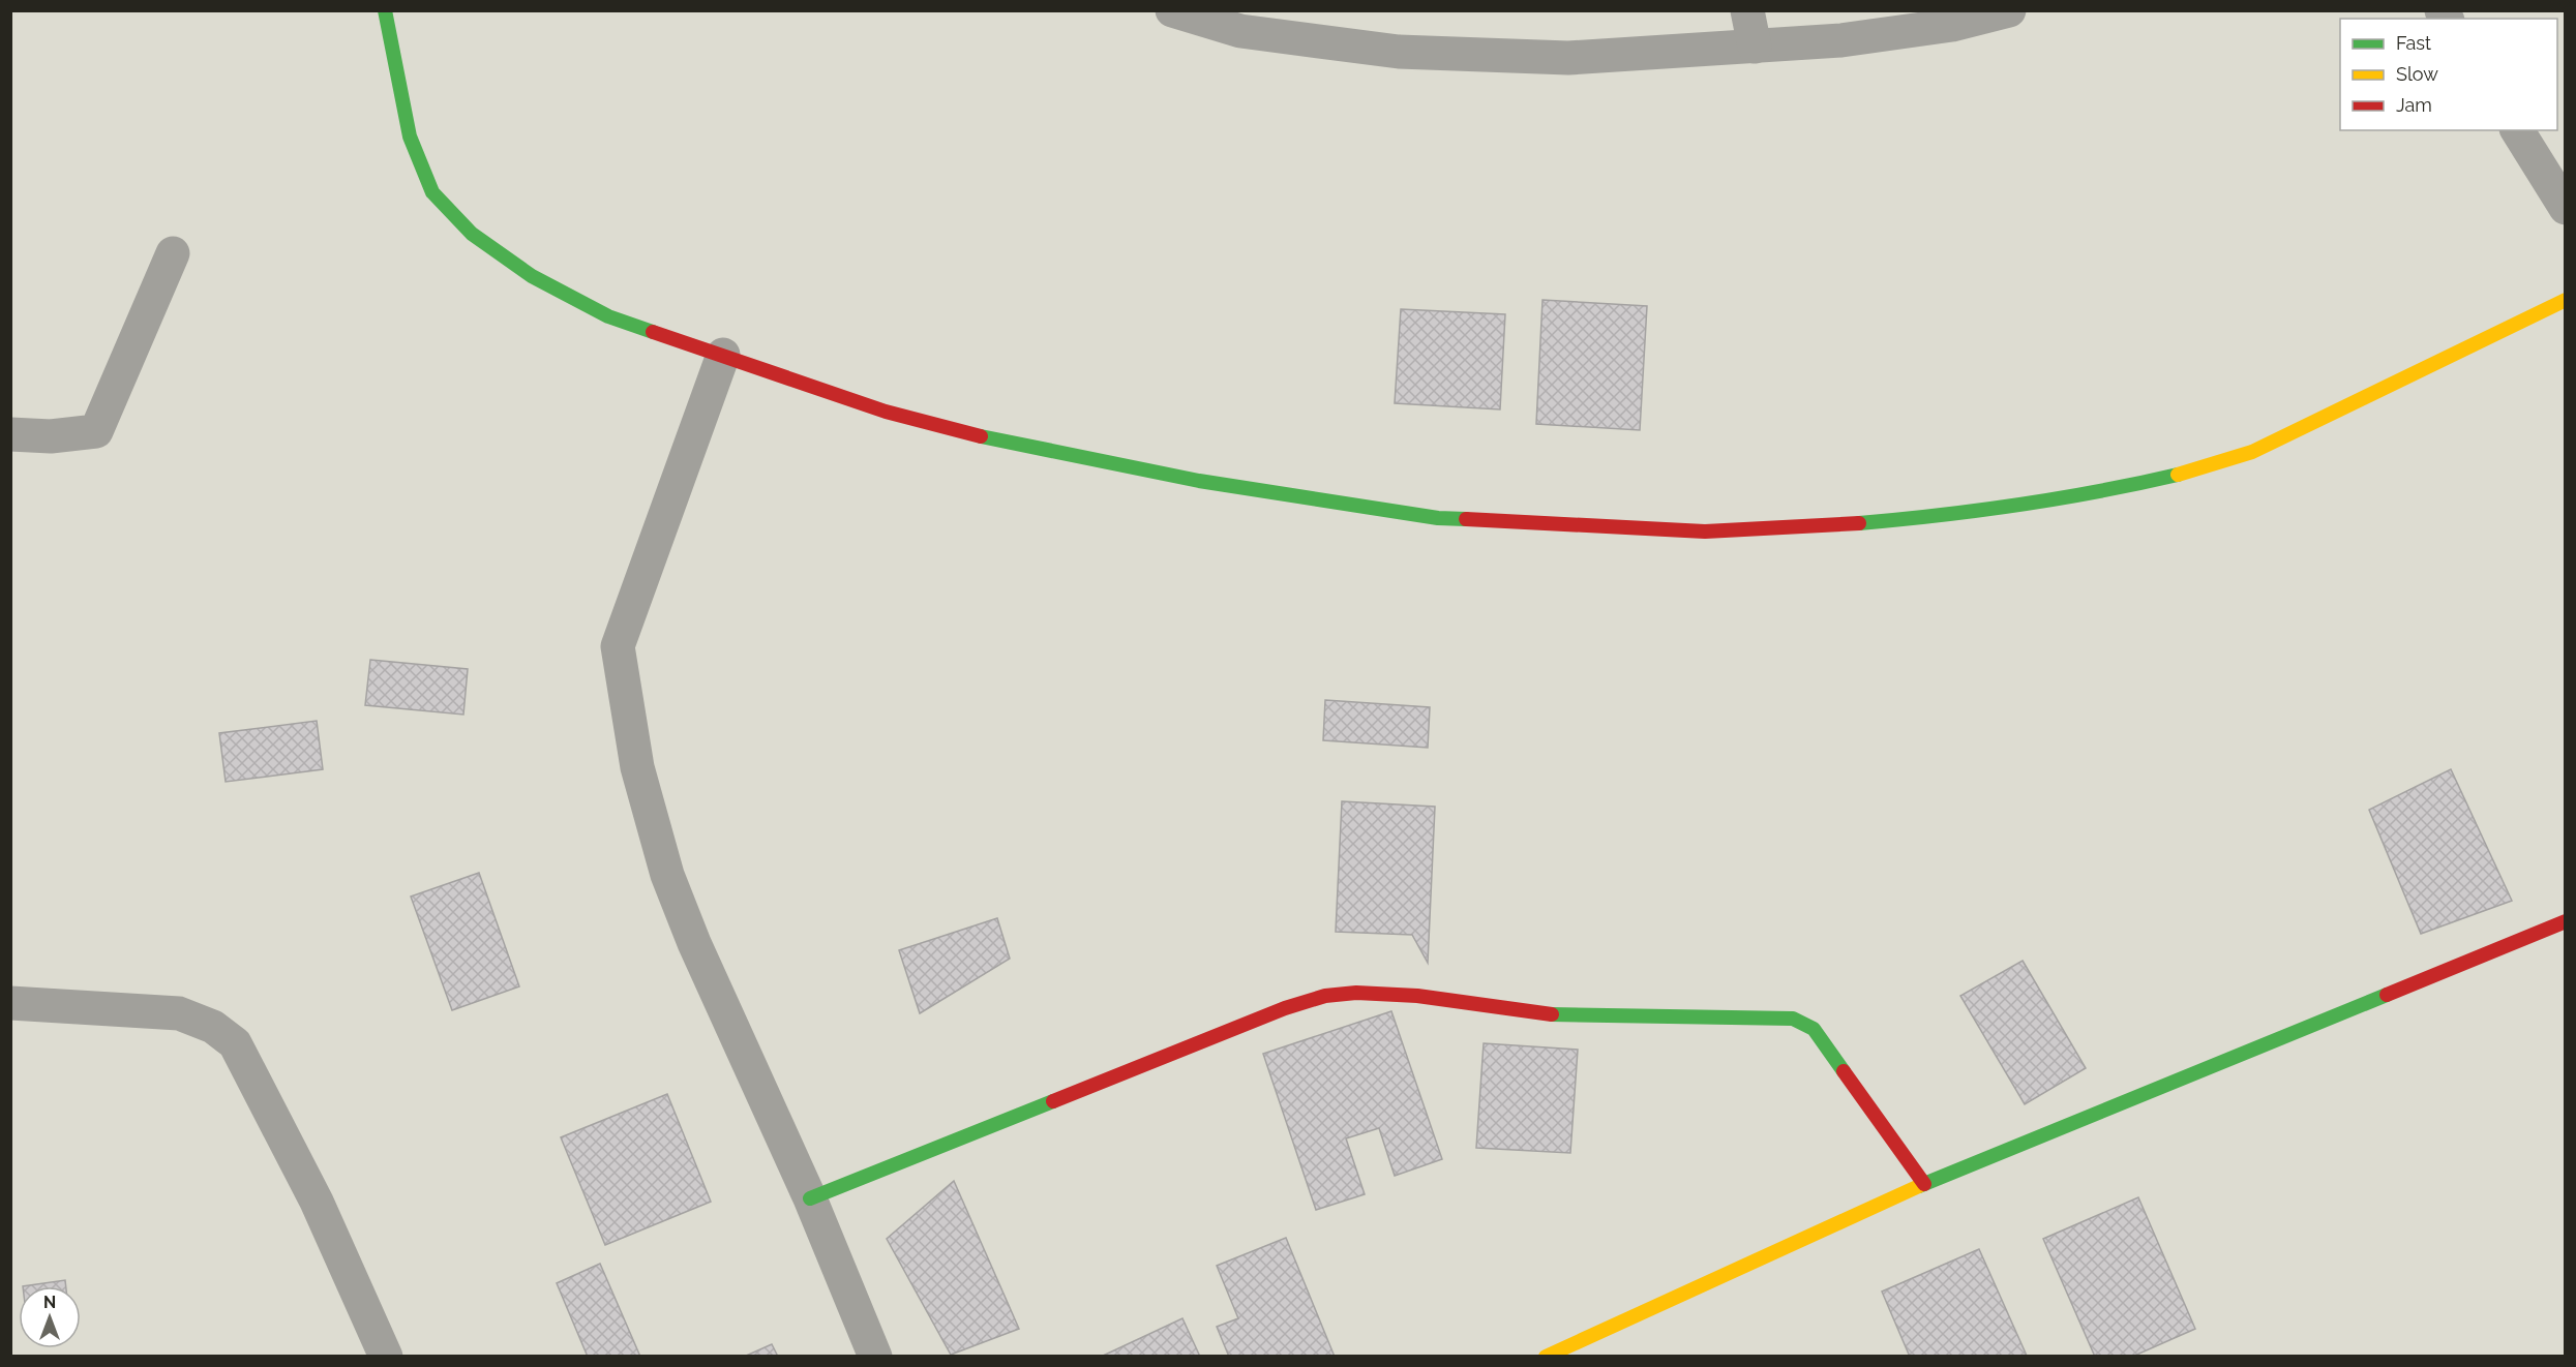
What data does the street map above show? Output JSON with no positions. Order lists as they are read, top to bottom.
{
  "legend": ["Fast", "Slow", "Jam"],
  "north": "top"
}
